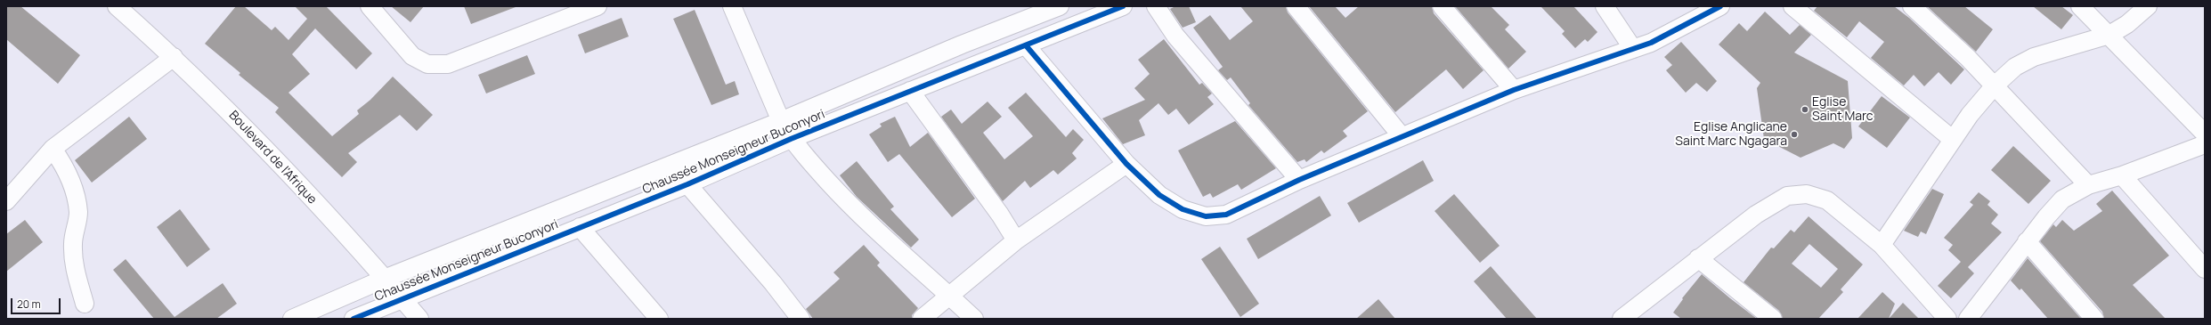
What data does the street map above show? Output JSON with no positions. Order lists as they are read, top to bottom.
{
  "streets": {
    "street": ["Chaussée Monseigneur Buconyori", "Boulevard de l'Afrique"]
  },
  "crossings": [
    ["Chaussée Monseigneur Buconyori", "Boulevard de l'Afrique"]
  ],
  "places": ["Eglise Saint Marc", "Eglise Anglicane Saint Marc Ngagara"],
  "scale_bar": "20 m"
}
